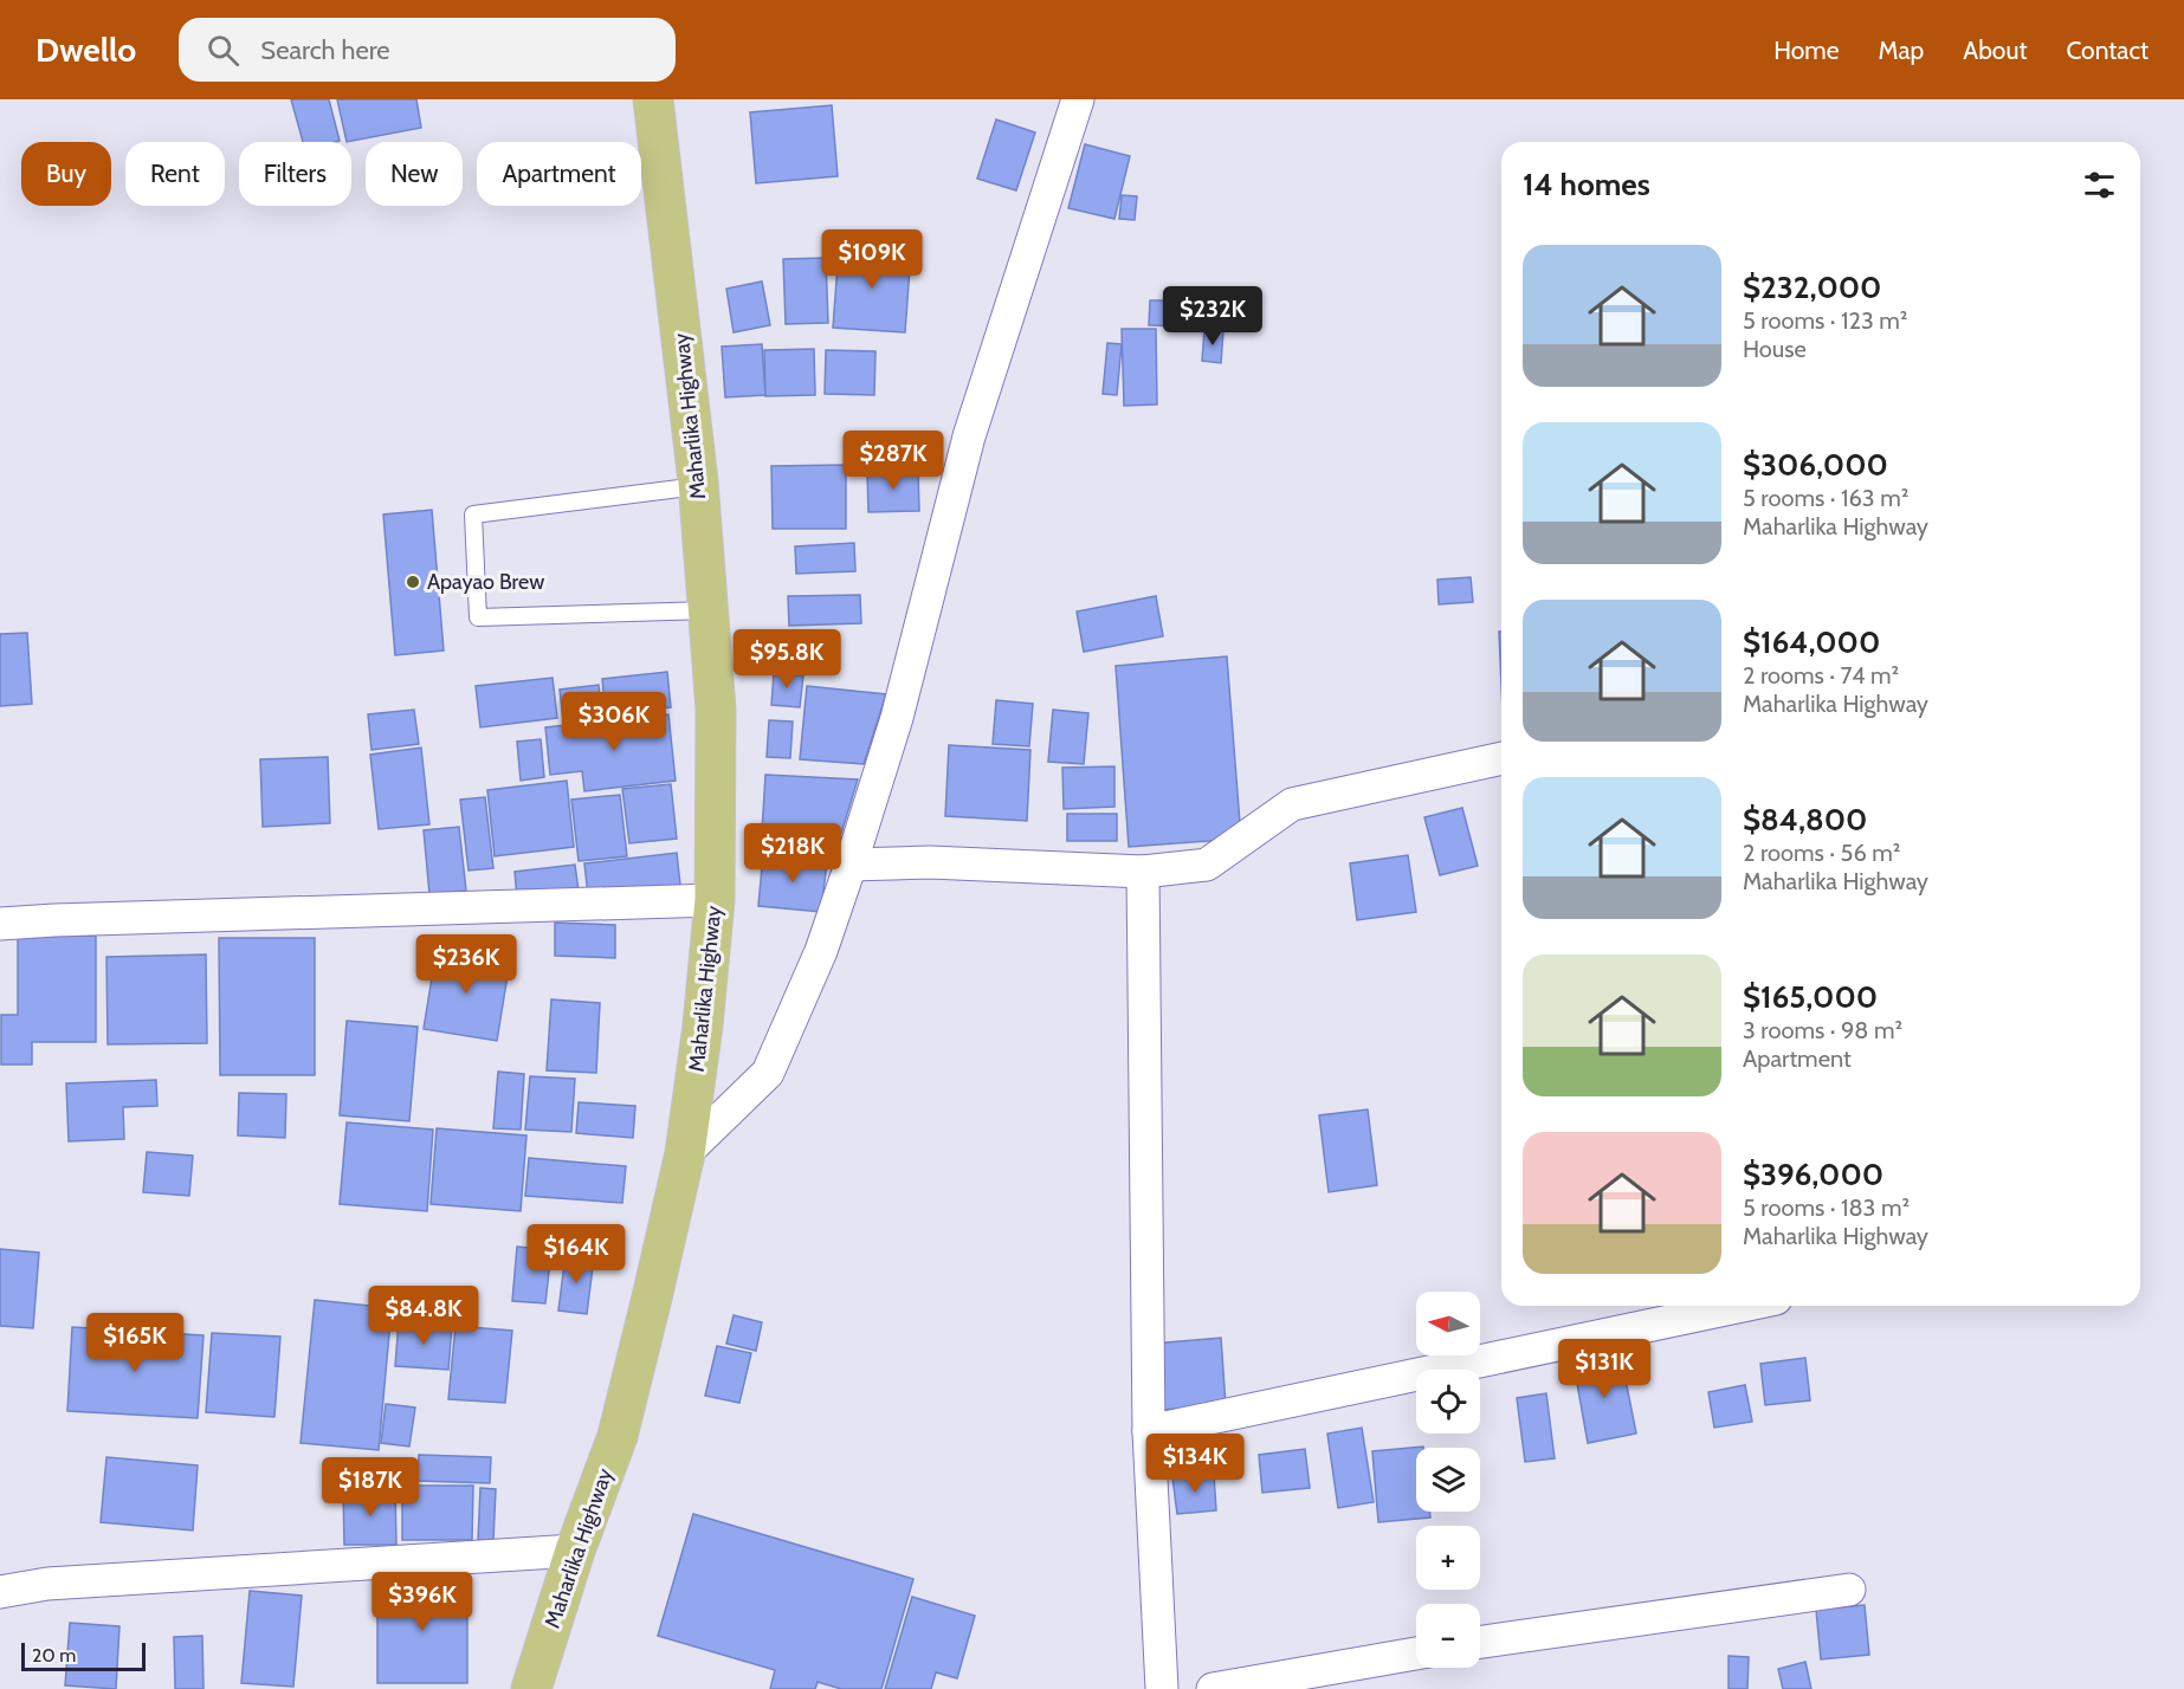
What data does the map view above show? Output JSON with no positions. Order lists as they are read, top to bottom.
{
  "streets": {
    "main road": ["Maharlika Highway"]
  },
  "places": ["Apayao Brew"],
  "scale_bar": "20 m",
  "north": "left",
  "page": {
    "header": "Dwello",
    "search": "Search here",
    "nav": [
      "Home",
      "Map",
      "About",
      "Contact"
    ],
    "chip": [
      "Buy",
      "Rent",
      "Filters",
      "New",
      "Apartment"
    ],
    "heading": "14 homes",
    "list": [
      {
        "name": "$232,000",
        "note": "5 rooms · 123 m² · House"
      },
      {
        "name": "$306,000",
        "note": "5 rooms · 163 m² · Maharlika Highway"
      },
      {
        "name": "$164,000",
        "note": "2 rooms · 74 m² · Maharlika Highway"
      },
      {
        "name": "$84,800",
        "note": "2 rooms · 56 m² · Maharlika Highway"
      },
      {
        "name": "$165,000",
        "note": "3 rooms · 98 m² · Apartment"
      },
      {
        "name": "$396,000",
        "note": "5 rooms · 183 m² · Maharlika Highway"
      }
    ],
    "price": [
      "$109K",
      "$232K",
      "$287K",
      "$95.8K",
      "$306K",
      "$218K",
      "$236K",
      "$164K",
      "$84.8K",
      "$165K",
      "$131K",
      "$134K",
      "$187K",
      "$396K"
    ],
    "map_buttons": ["+", "−"],
    "scale": "20 m"
  }
}
